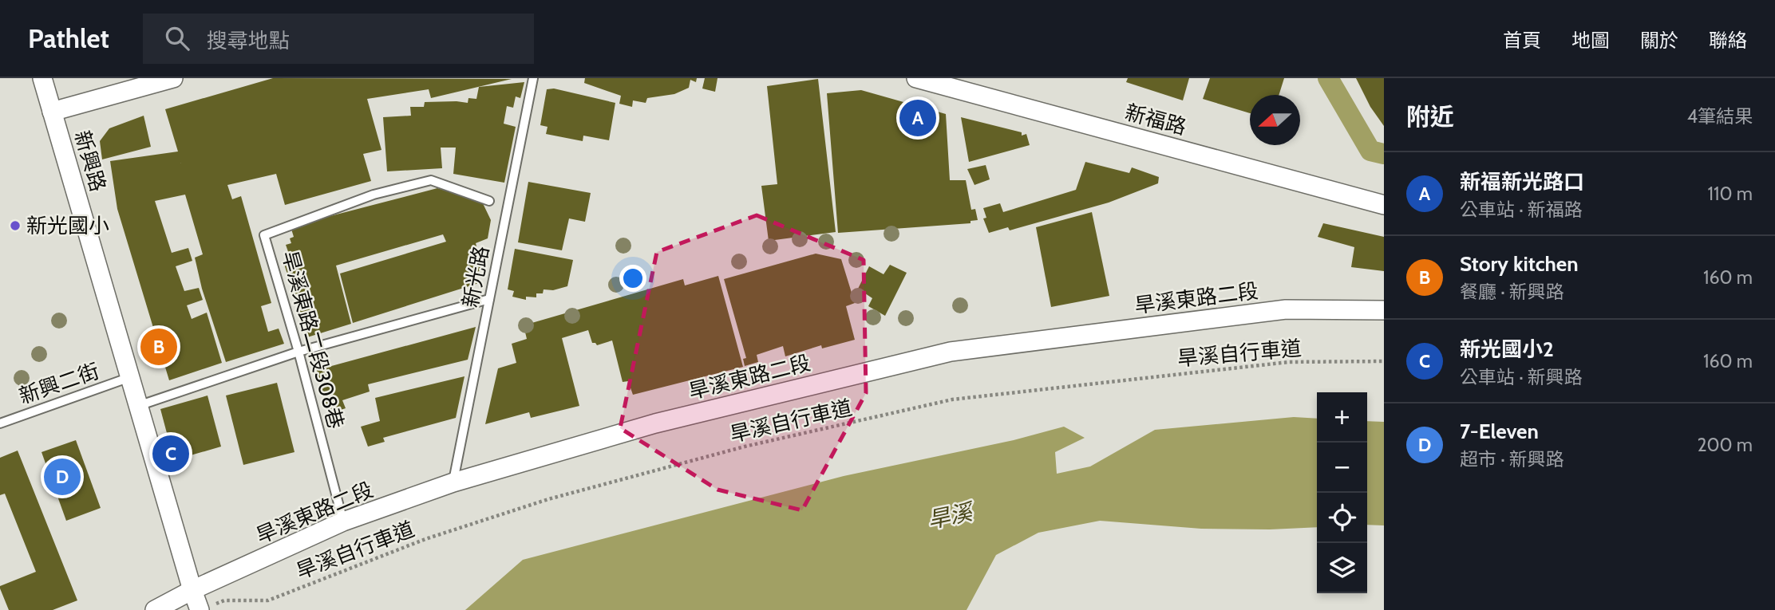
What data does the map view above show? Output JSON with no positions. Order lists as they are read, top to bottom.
{
  "streets": {
    "street": ["新福路", "新興路", "旱溪東路二段"],
    "lane": ["新光路", "旱溪東路二段308巷", "新興二街"],
    "path": ["旱溪自行車道"]
  },
  "crossings": [
    ["新興路", "旱溪東路二段"],
    ["新興路", "新興二街"],
    ["新光路", "旱溪東路二段"],
    ["旱溪東路二段", "旱溪東路二段308巷"]
  ],
  "water": ["旱溪"],
  "places": ["新光國小"],
  "north": "left",
  "page": {
    "header": "Pathlet",
    "search": "搜尋地點",
    "nav": [
      "首頁",
      "地圖",
      "關於",
      "聯絡"
    ],
    "heading": ["附近", "4筆結果"],
    "pins": [
      "A",
      "B",
      "C",
      "D"
    ],
    "list": [
      {
        "mark": "A",
        "name": "新福新光路口",
        "note": "公車站 · 新福路",
        "value": "110 m"
      },
      {
        "mark": "B",
        "name": "Story kitchen",
        "note": "餐廳 · 新興路",
        "value": "160 m"
      },
      {
        "mark": "C",
        "name": "新光國小2",
        "note": "公車站 · 新興路",
        "value": "160 m"
      },
      {
        "mark": "D",
        "name": "7-Eleven",
        "note": "超市 · 新興路",
        "value": "200 m"
      }
    ],
    "map_buttons": ["+", "−"]
  }
}
